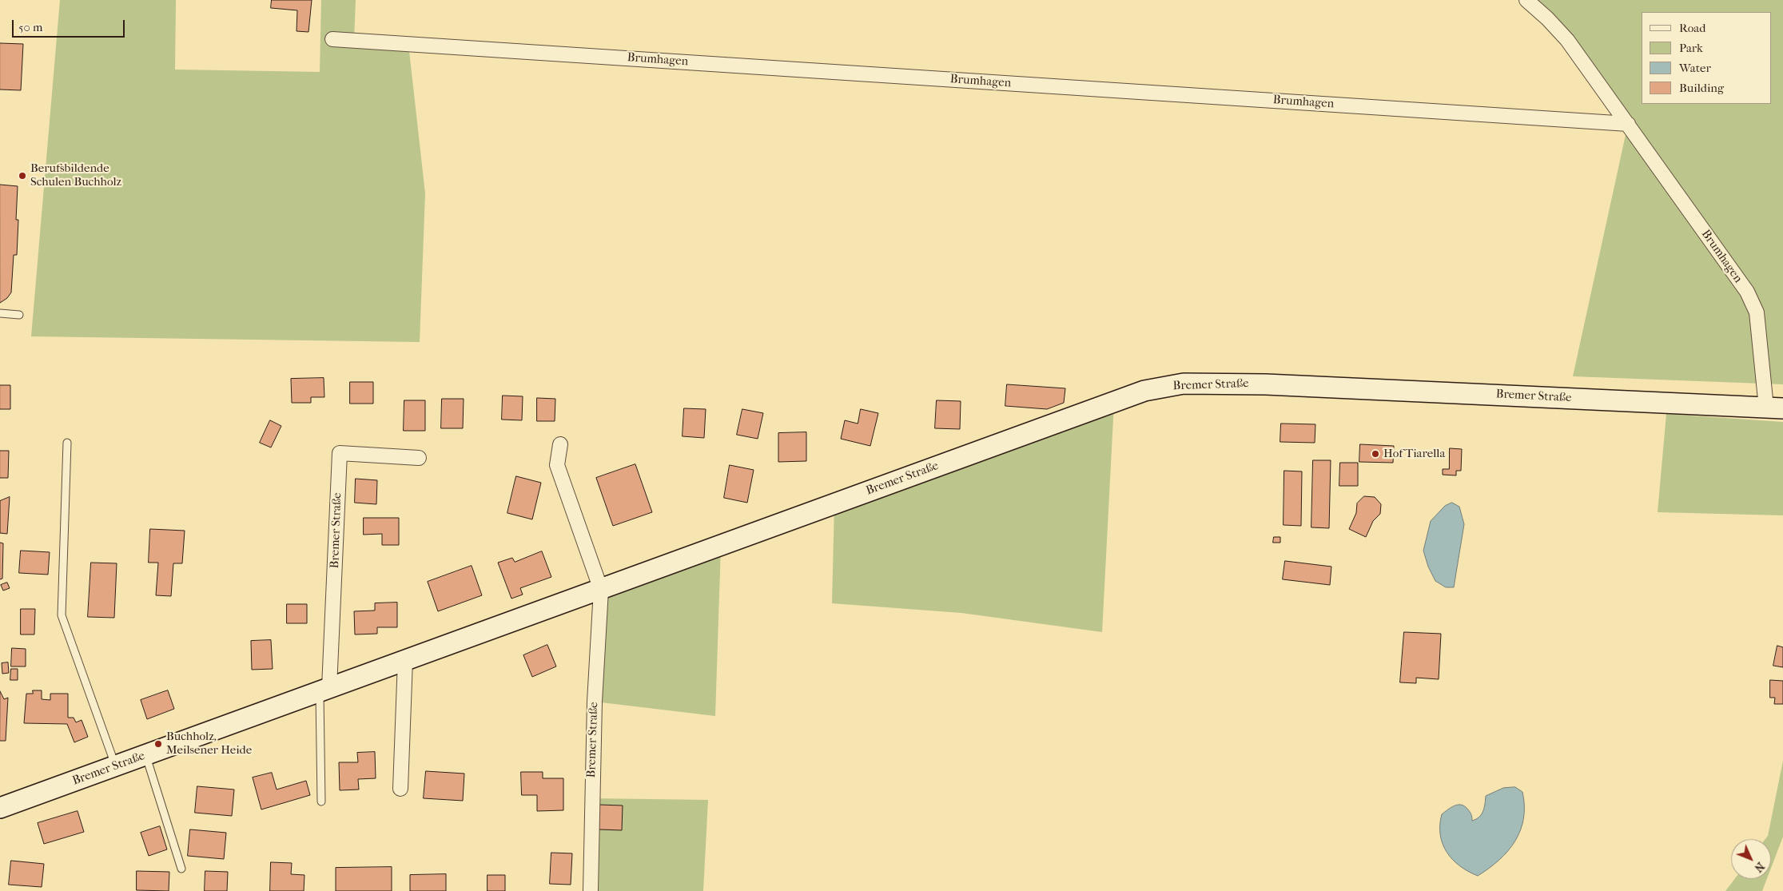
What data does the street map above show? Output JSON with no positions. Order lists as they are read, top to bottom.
{
  "streets": {
    "street": ["Brumhagen", "Bremer Straße"]
  },
  "crossings": [
    ["Brumhagen", "Bremer Straße"]
  ],
  "places": ["Berufsbildende Schulen Buchholz", "Hof Tiarella", "Buchholz, Meilsener Heide"],
  "legend": [
    "Road",
    "Park",
    "Water",
    "Building"
  ],
  "scale_bar": "50 m",
  "north": "bottom right"
}
